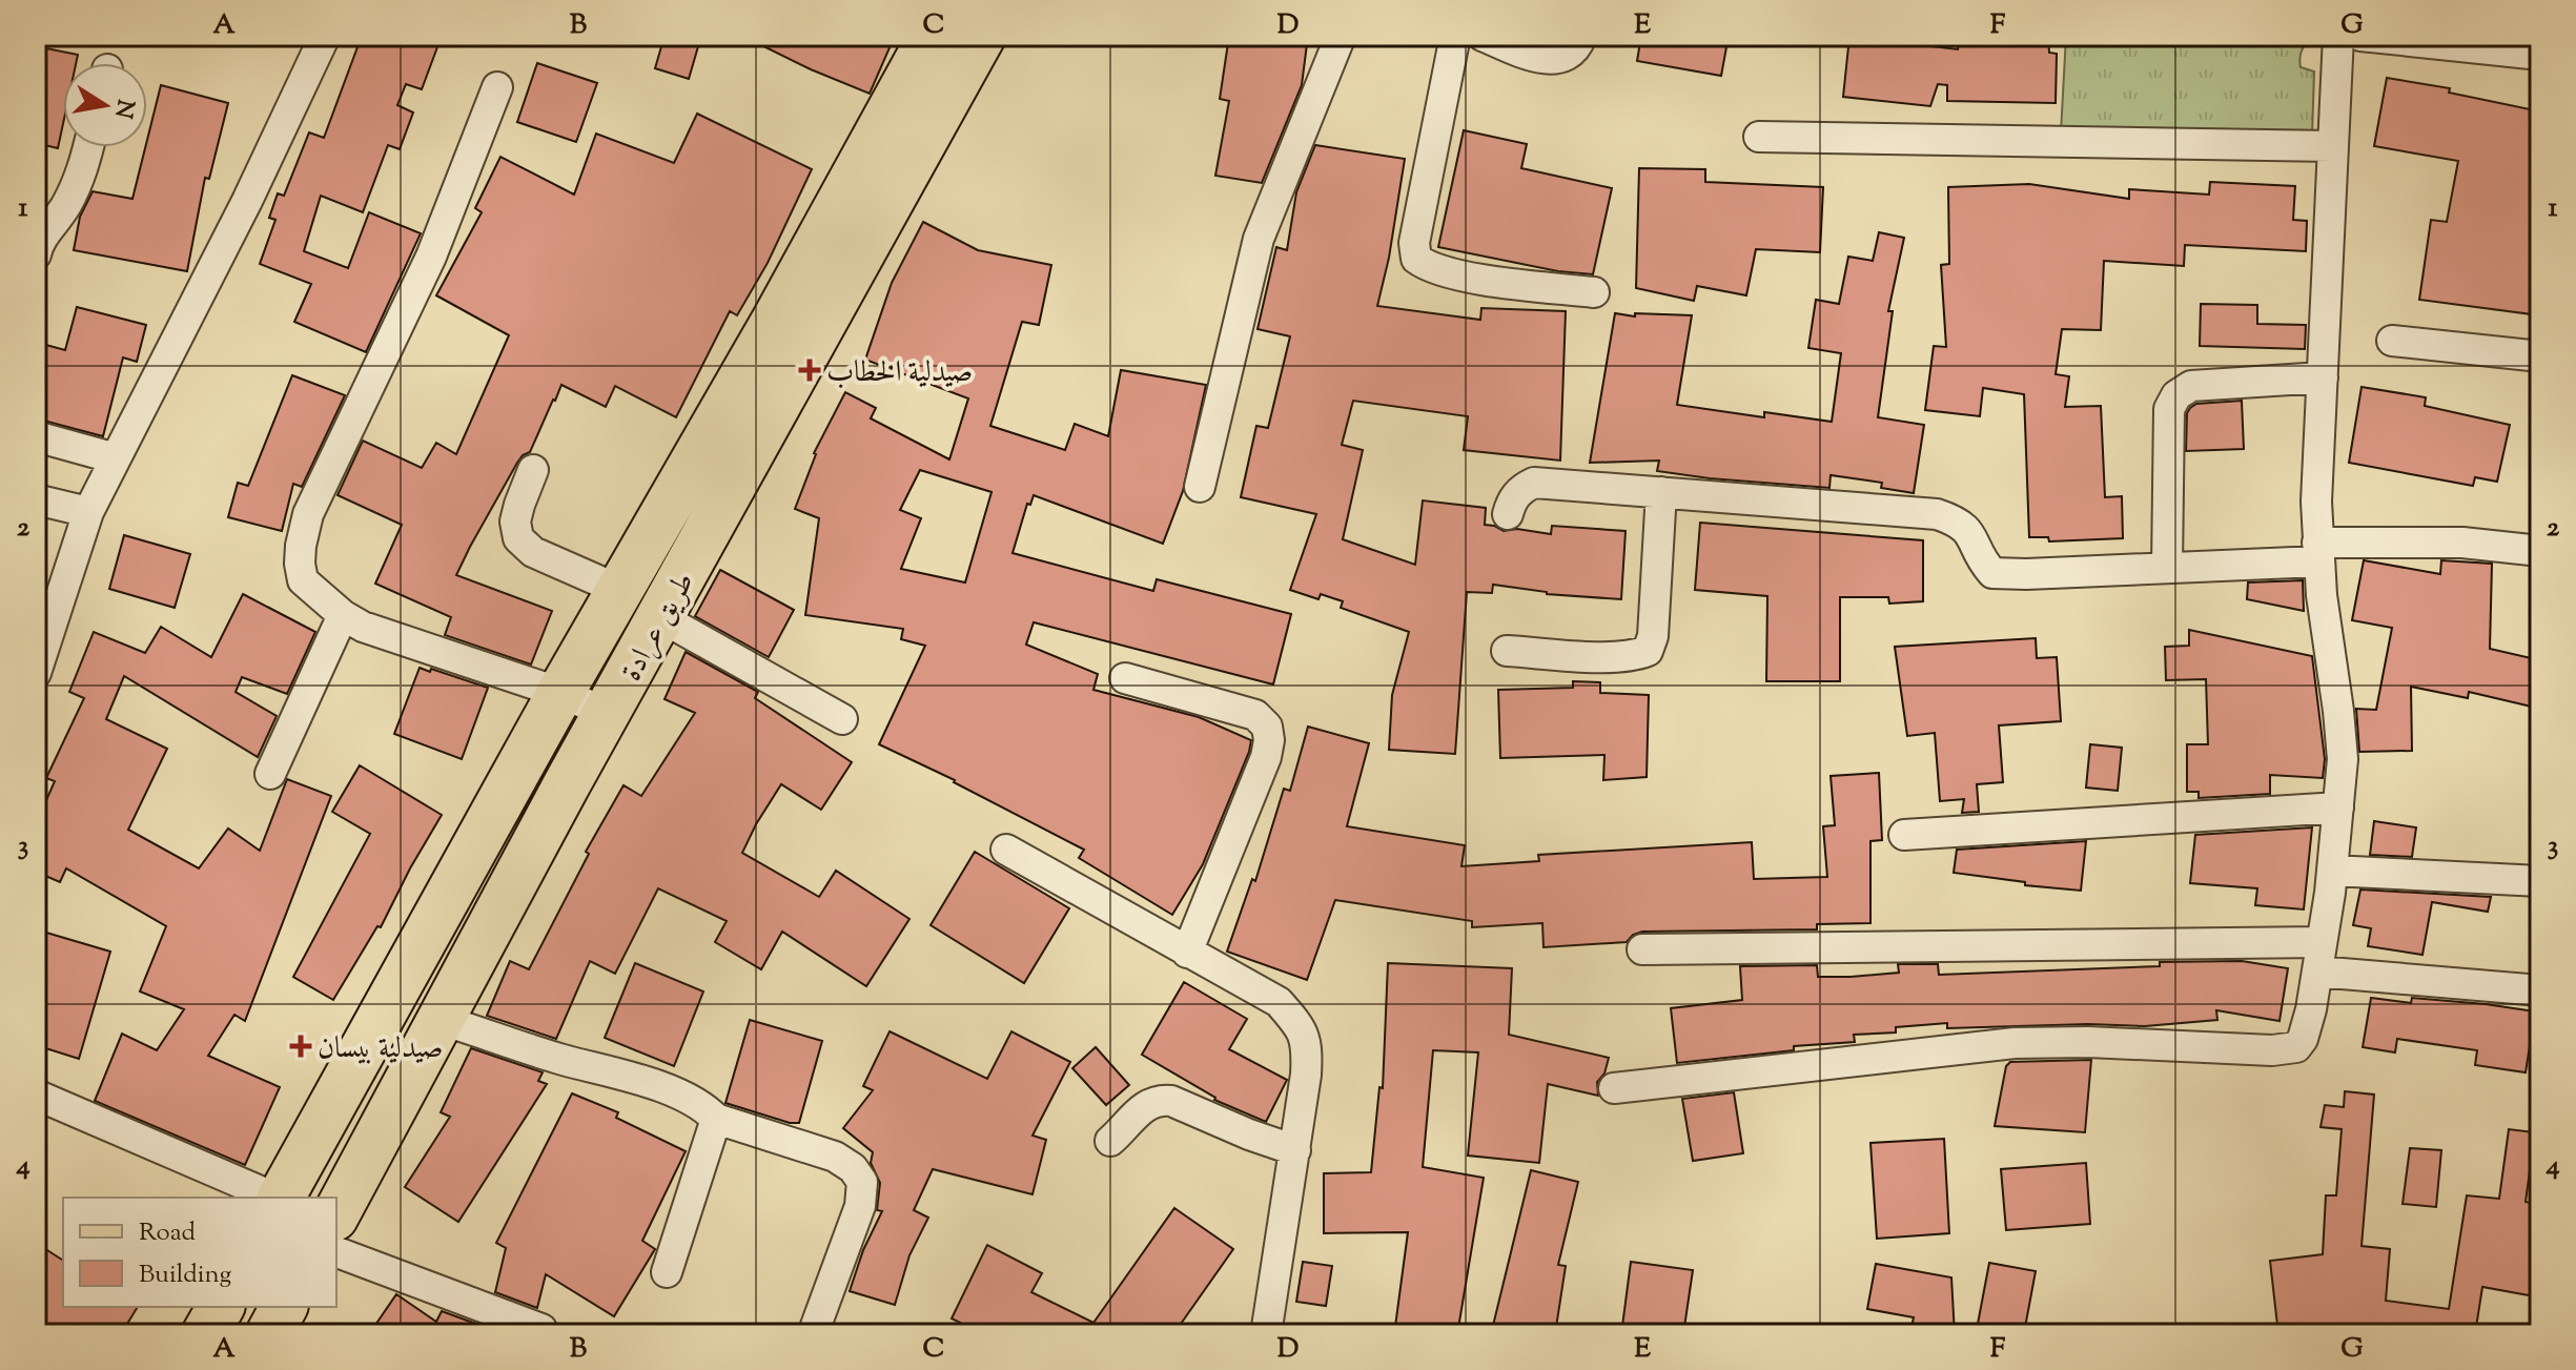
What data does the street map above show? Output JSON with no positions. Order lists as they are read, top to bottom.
{
  "streets": {
    "main road": ["طريق عرادة"]
  },
  "places": {
    "health": ["صيدلية الخطاب", "صيدلية بيسان"]
  },
  "legend": ["Road", "Building"],
  "north": "right",
  "grid": {
    "columns": [
      "A",
      "B",
      "C",
      "D",
      "E",
      "F",
      "G"
    ],
    "rows": [
      "1",
      "2",
      "3",
      "4"
    ]
  }
}
